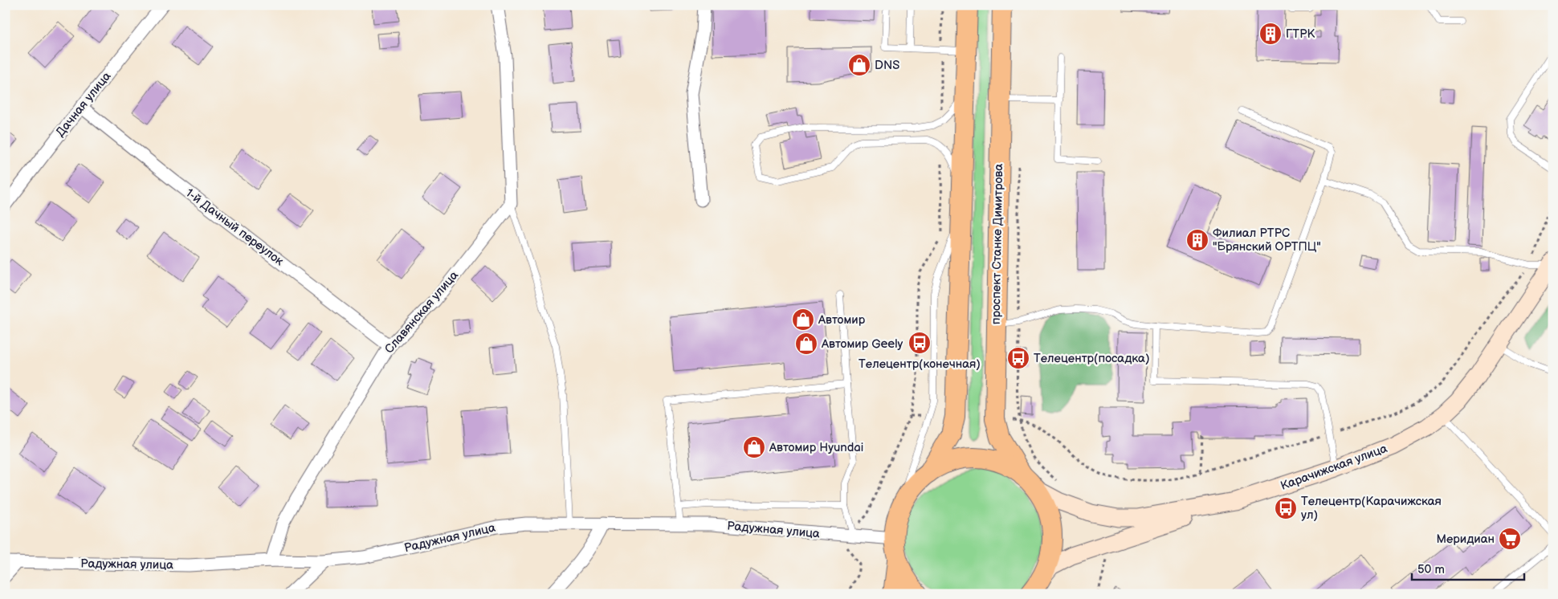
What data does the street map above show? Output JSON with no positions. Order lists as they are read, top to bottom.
{
  "streets": {
    "main road": ["проспект Станке Димитрова", "Карачижская улица"],
    "street": [
      "Дачная улица",
      "1-й Дачный переулок",
      "Славянская улица",
      "Радужная улица"
    ]
  },
  "crossings": [
    ["Дачная улица", "1-й Дачный переулок"],
    ["1-й Дачный переулок", "Славянская улица"],
    ["проспект Станке Димитрова", "Карачижская улица"],
    ["Славянская улица", "Радужная улица"]
  ],
  "places": {
    "building": ["ГТРК", "Филиал РТРС \"Брянский ОРТПЦ\""],
    "shop": [
      "DNS",
      "Автомир",
      "Автомир Geely",
      "Автомир Hyundai"
    ],
    "bus stop": ["Телецентр(конечная)", "Телецентр(посадка)", "Телецентр(Карачижская ул)"],
    "supermarket": ["Меридиан"]
  },
  "scale_bar": "50 m"
}
